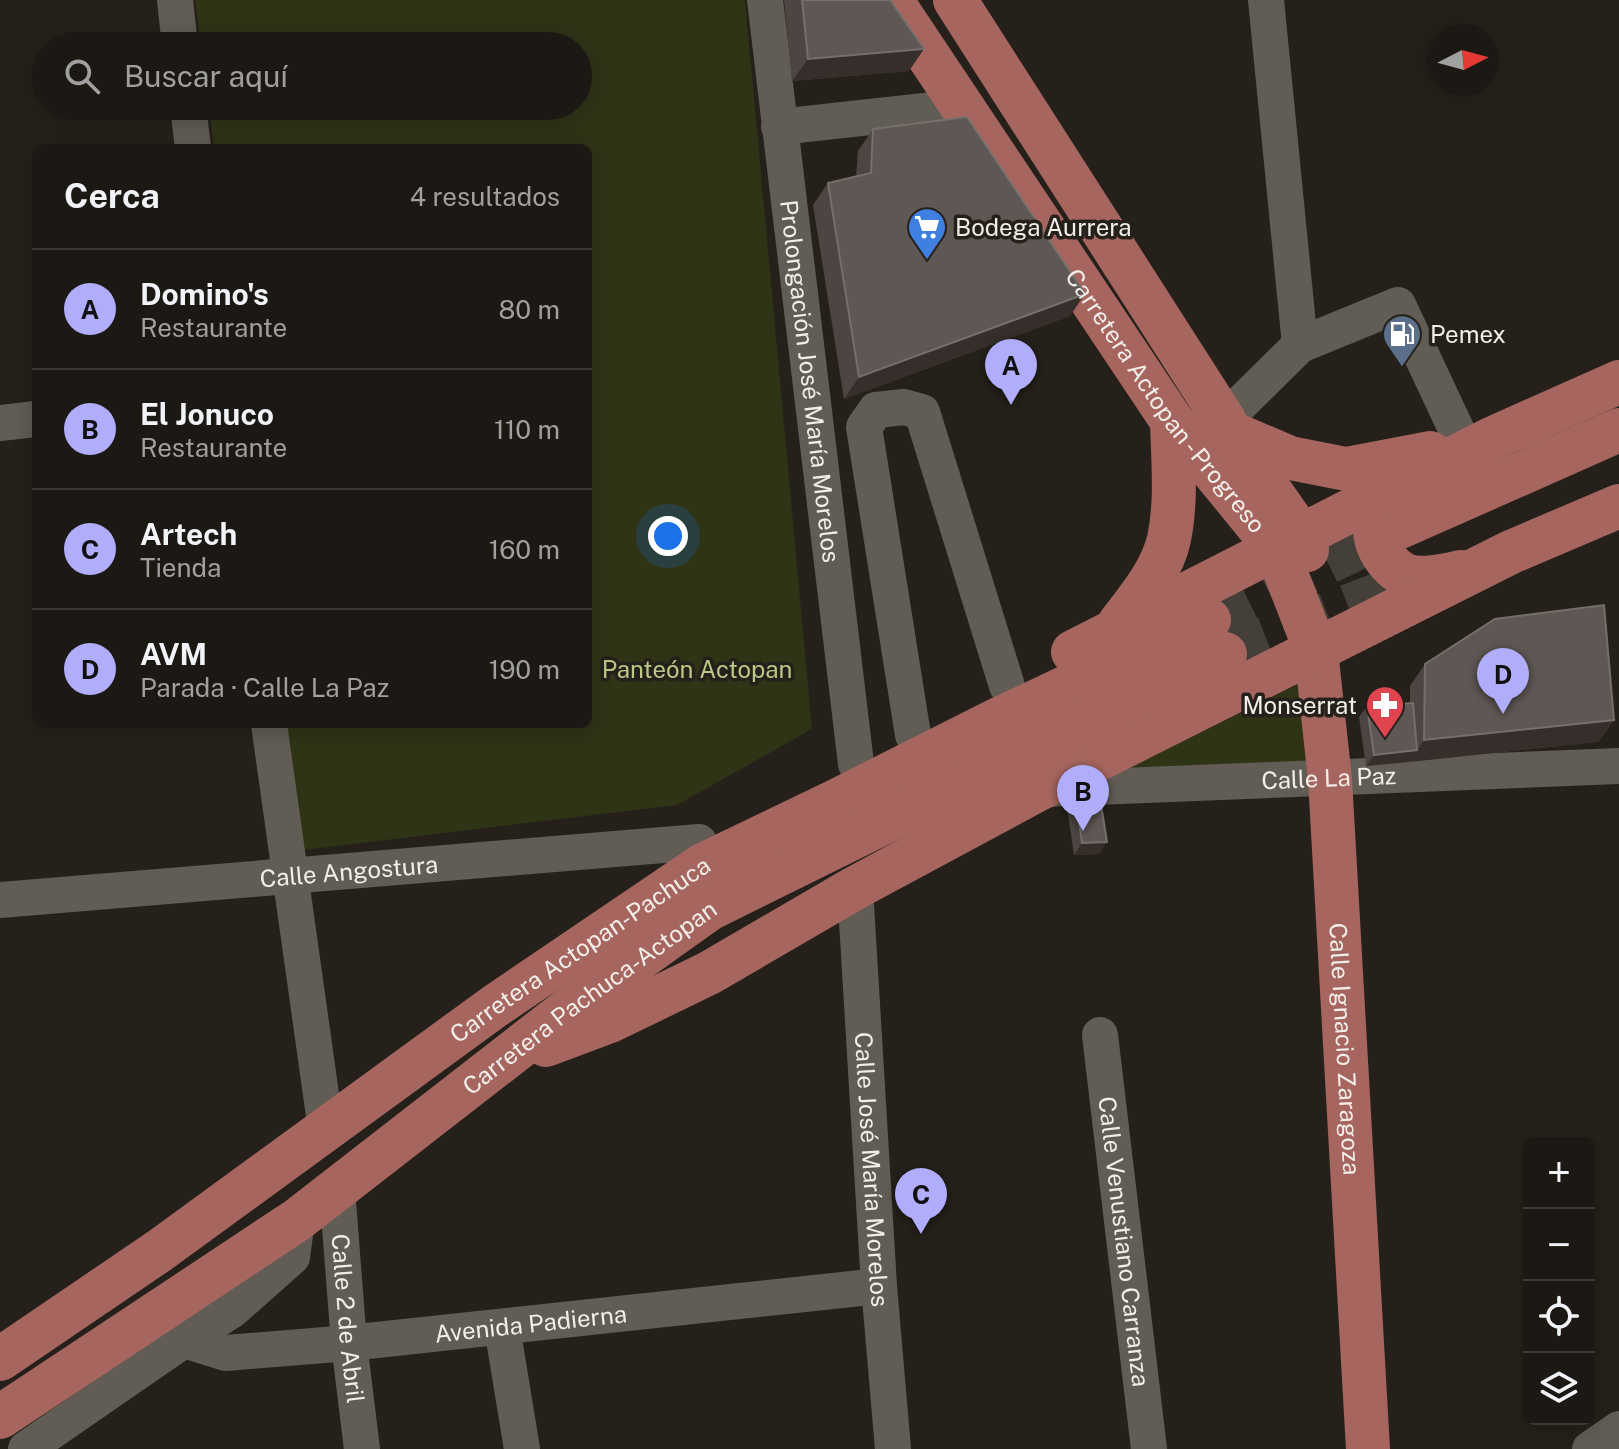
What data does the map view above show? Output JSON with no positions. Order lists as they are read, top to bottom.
{
  "streets": {
    "main road": [
      "Carretera Actopan - Progreso",
      "Carretera Actopan-Pachuca",
      "Carretera Pachuca-Actopan",
      "Calle Ignacio Zaragoza"
    ],
    "street": [
      "Prolongación José María Morelos",
      "Calle La Paz",
      "Calle Angostura",
      "Calle José María Morelos",
      "Calle Venustiano Carranza",
      "Calle 2 de Abril",
      "Avenida Padierna"
    ]
  },
  "crossings": [
    ["Carretera Actopan - Progreso", "Calle Ignacio Zaragoza"],
    ["Calle La Paz", "Calle Ignacio Zaragoza"],
    ["Carretera Actopan-Pachuca", "Carretera Pachuca-Actopan"],
    ["Carretera Pachuca-Actopan", "Calle 2 de Abril"],
    ["Calle José María Morelos", "Avenida Padierna"],
    ["Calle 2 de Abril", "Avenida Padierna"]
  ],
  "parks": ["Panteón Actopan"],
  "places": {
    "supermarket": ["Bodega Aurrera"],
    "fuel station": ["Pemex"],
    "pharmacy": ["Monserrat"]
  },
  "north": "right",
  "page": {
    "search": "Buscar aquí",
    "heading": ["Cerca", "4 resultados"],
    "list": [
      {
        "mark": "A",
        "name": "Domino's",
        "note": "Restaurante",
        "value": "80 m"
      },
      {
        "mark": "B",
        "name": "El Jonuco",
        "note": "Restaurante",
        "value": "110 m"
      },
      {
        "mark": "C",
        "name": "Artech",
        "note": "Tienda",
        "value": "160 m"
      },
      {
        "mark": "D",
        "name": "AVM",
        "note": "Parada · Calle La Paz",
        "value": "190 m"
      }
    ],
    "pins": [
      "A",
      "D",
      "B",
      "C"
    ],
    "map_buttons": ["+", "−"]
  }
}
